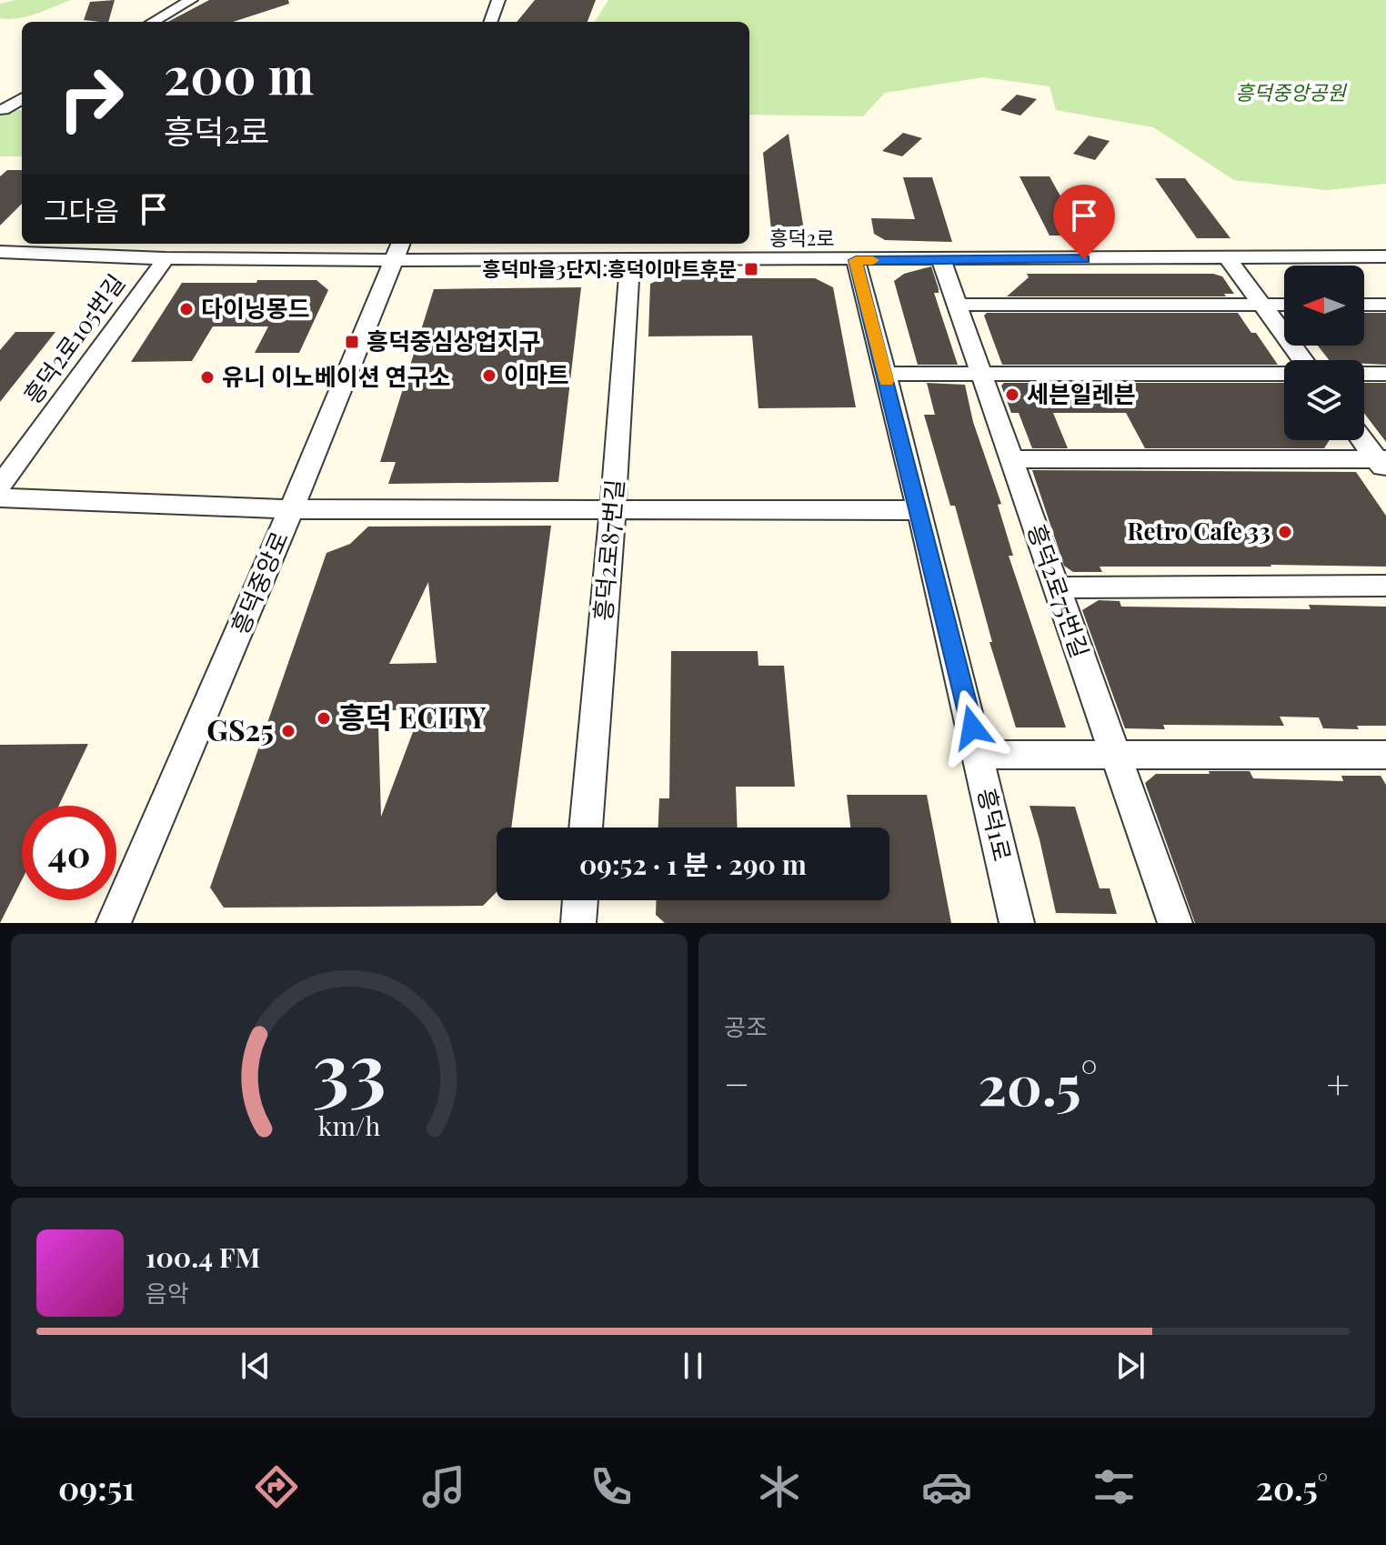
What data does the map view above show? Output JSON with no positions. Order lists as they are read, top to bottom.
{
  "streets": {
    "street": [
      "흥덕2로",
      "흥덕2로105번길",
      "흥덕2로87번길",
      "흥덕중앙로",
      "흥덕2로75번길",
      "흥덕1로"
    ]
  },
  "crossings": [
    ["흥덕2로", "흥덕2로105번길"],
    ["흥덕2로", "흥덕2로87번길"],
    ["흥덕2로", "흥덕중앙로"],
    ["흥덕2로", "흥덕2로75번길"],
    ["흥덕2로", "흥덕1로"]
  ],
  "parks": ["흥덕중앙공원"],
  "places": {
    "transit": ["흥덕마을3단지.흥덕이마트후문", "흥덕중심상업지구"],
    "other": [
      "다이닝몽드",
      "이마트",
      "유니 이노베이션 연구소",
      "세븐일레븐",
      "Retro Cafe 33",
      "흥덕 ECITY",
      "GS25"
    ]
  },
  "north": "left",
  "page": {
    "turn": ["200 m", "흥덕2로"],
    "then": "그다음",
    "limit": "40",
    "trip": "09:52 · 1 분 · 290 m",
    "tile": "공조",
    "heat": ["−", "20.5°", "+"],
    "song": ["100.4 FM", "음악"],
    "tabs": ["09:51", "20.5°"],
    "gauge": ["33", "km/h"]
  }
}
